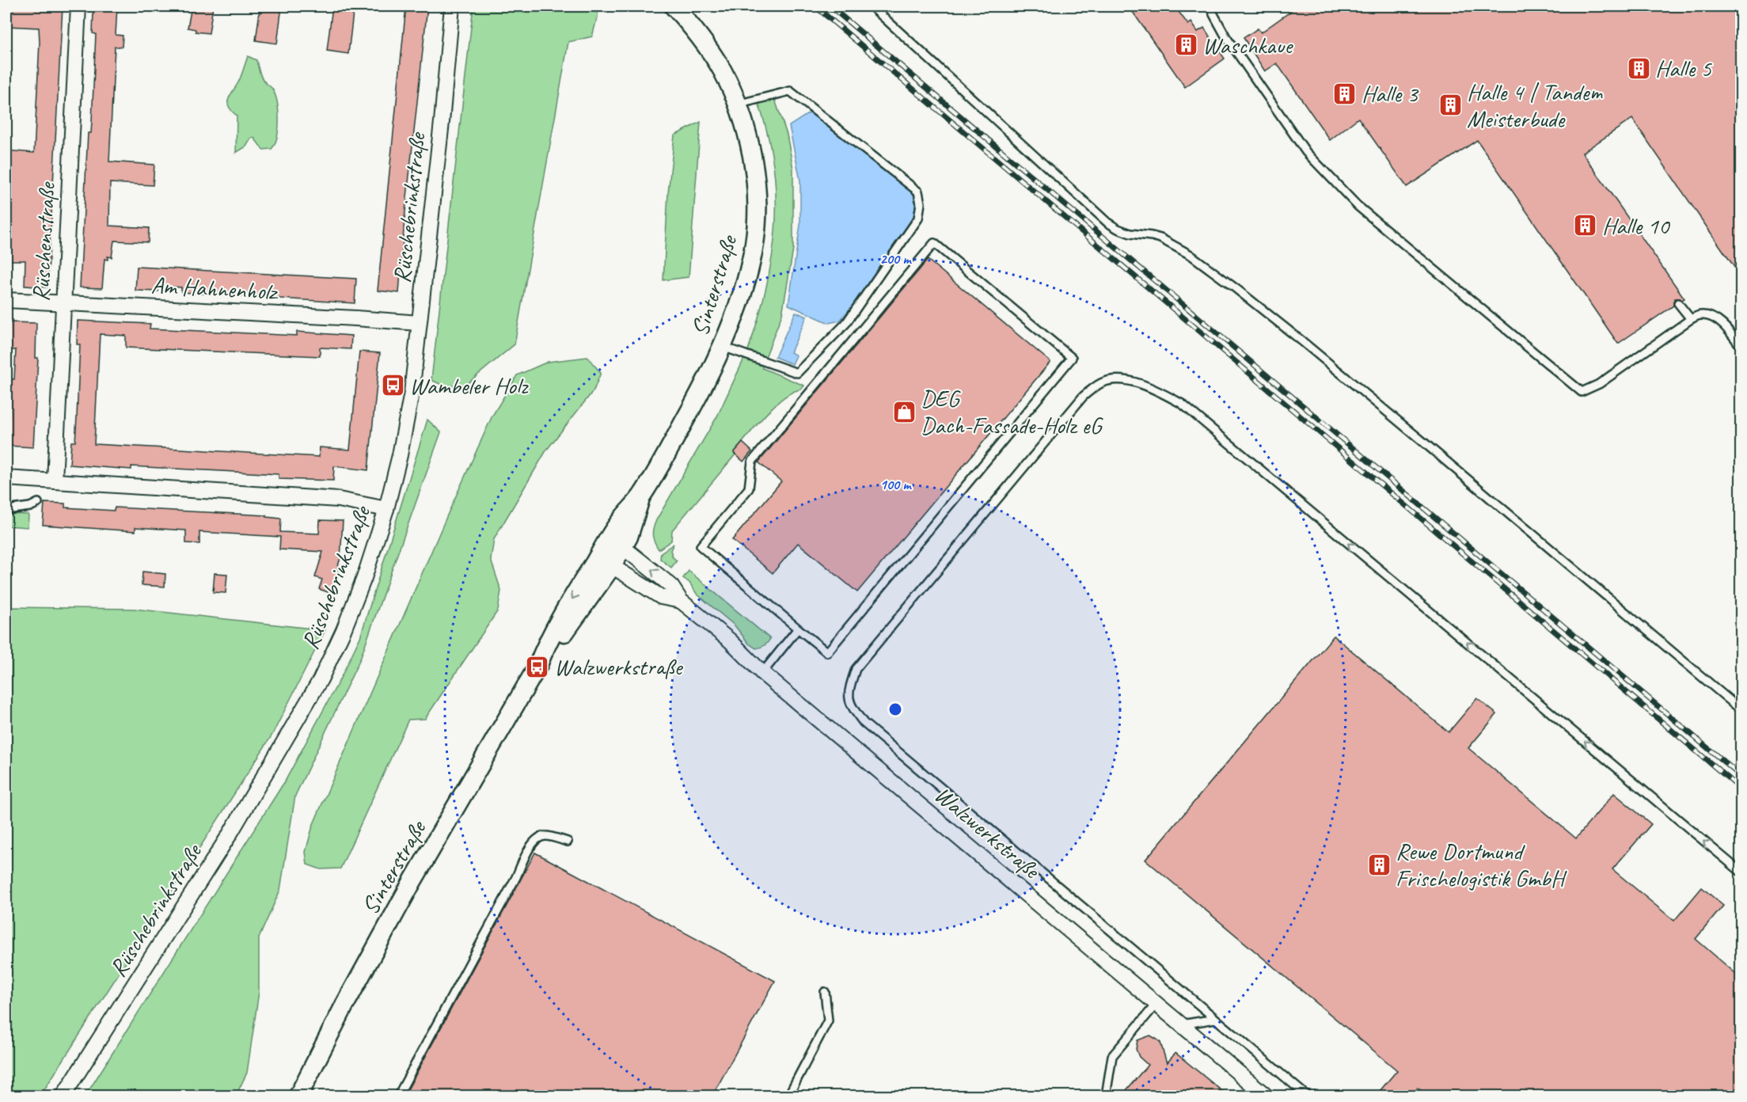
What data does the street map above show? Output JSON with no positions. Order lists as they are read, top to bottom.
{
  "streets": {
    "street": [
      "Rüschebrinkstraße",
      "Rüschenstraße",
      "Sinterstraße",
      "Am Hahnenholz",
      "Walzwerkstraße"
    ]
  },
  "crossings": [
    ["Rüschebrinkstraße", "Am Hahnenholz"],
    ["Rüschenstraße", "Am Hahnenholz"],
    ["Sinterstraße", "Walzwerkstraße"]
  ],
  "places": {
    "building": [
      "Waschkaue",
      "Halle 5",
      "Halle 3",
      "Halle 4 | Tandem Meisterbude",
      "Halle 10",
      "Rewe Dortmund Frischelogistik GmbH"
    ],
    "bus stop": ["Wambeler Holz", "Walzwerkstraße"],
    "shop": ["DEG Dach-Fassade-Holz eG"]
  },
  "rings": ["200 m", "100 m"]
}
